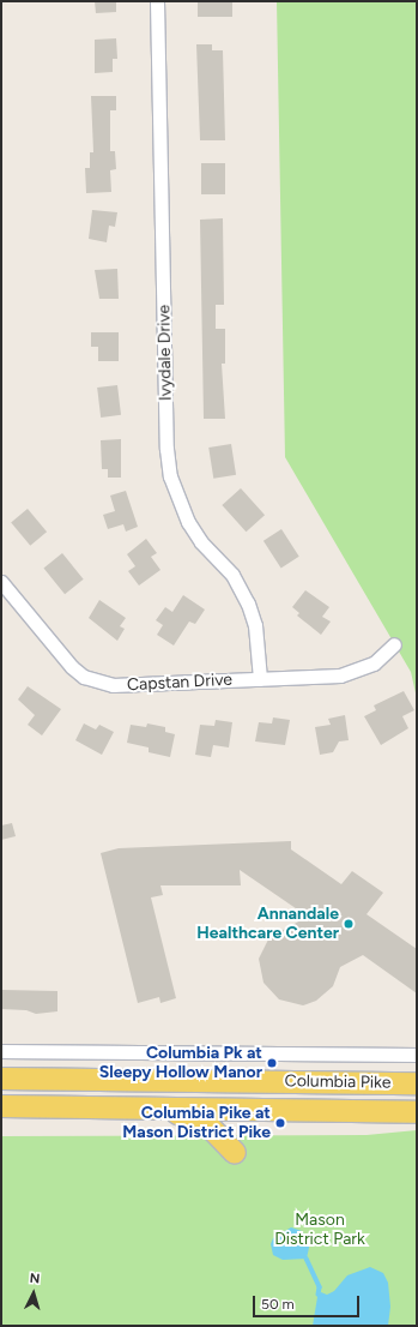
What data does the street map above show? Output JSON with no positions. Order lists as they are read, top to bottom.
{
  "streets": {
    "main road": ["Columbia Pike"],
    "street": ["Ivydale Drive", "Capstan Drive"]
  },
  "crossings": [
    ["Ivydale Drive", "Capstan Drive"]
  ],
  "parks": ["Mason District Park"],
  "places": ["Annandale Healthcare Center", "Columbia Pk at Sleepy Hollow Manor", "Columbia Pike at Mason District Pike"],
  "scale_bar": "50 m",
  "north": "top"
}
